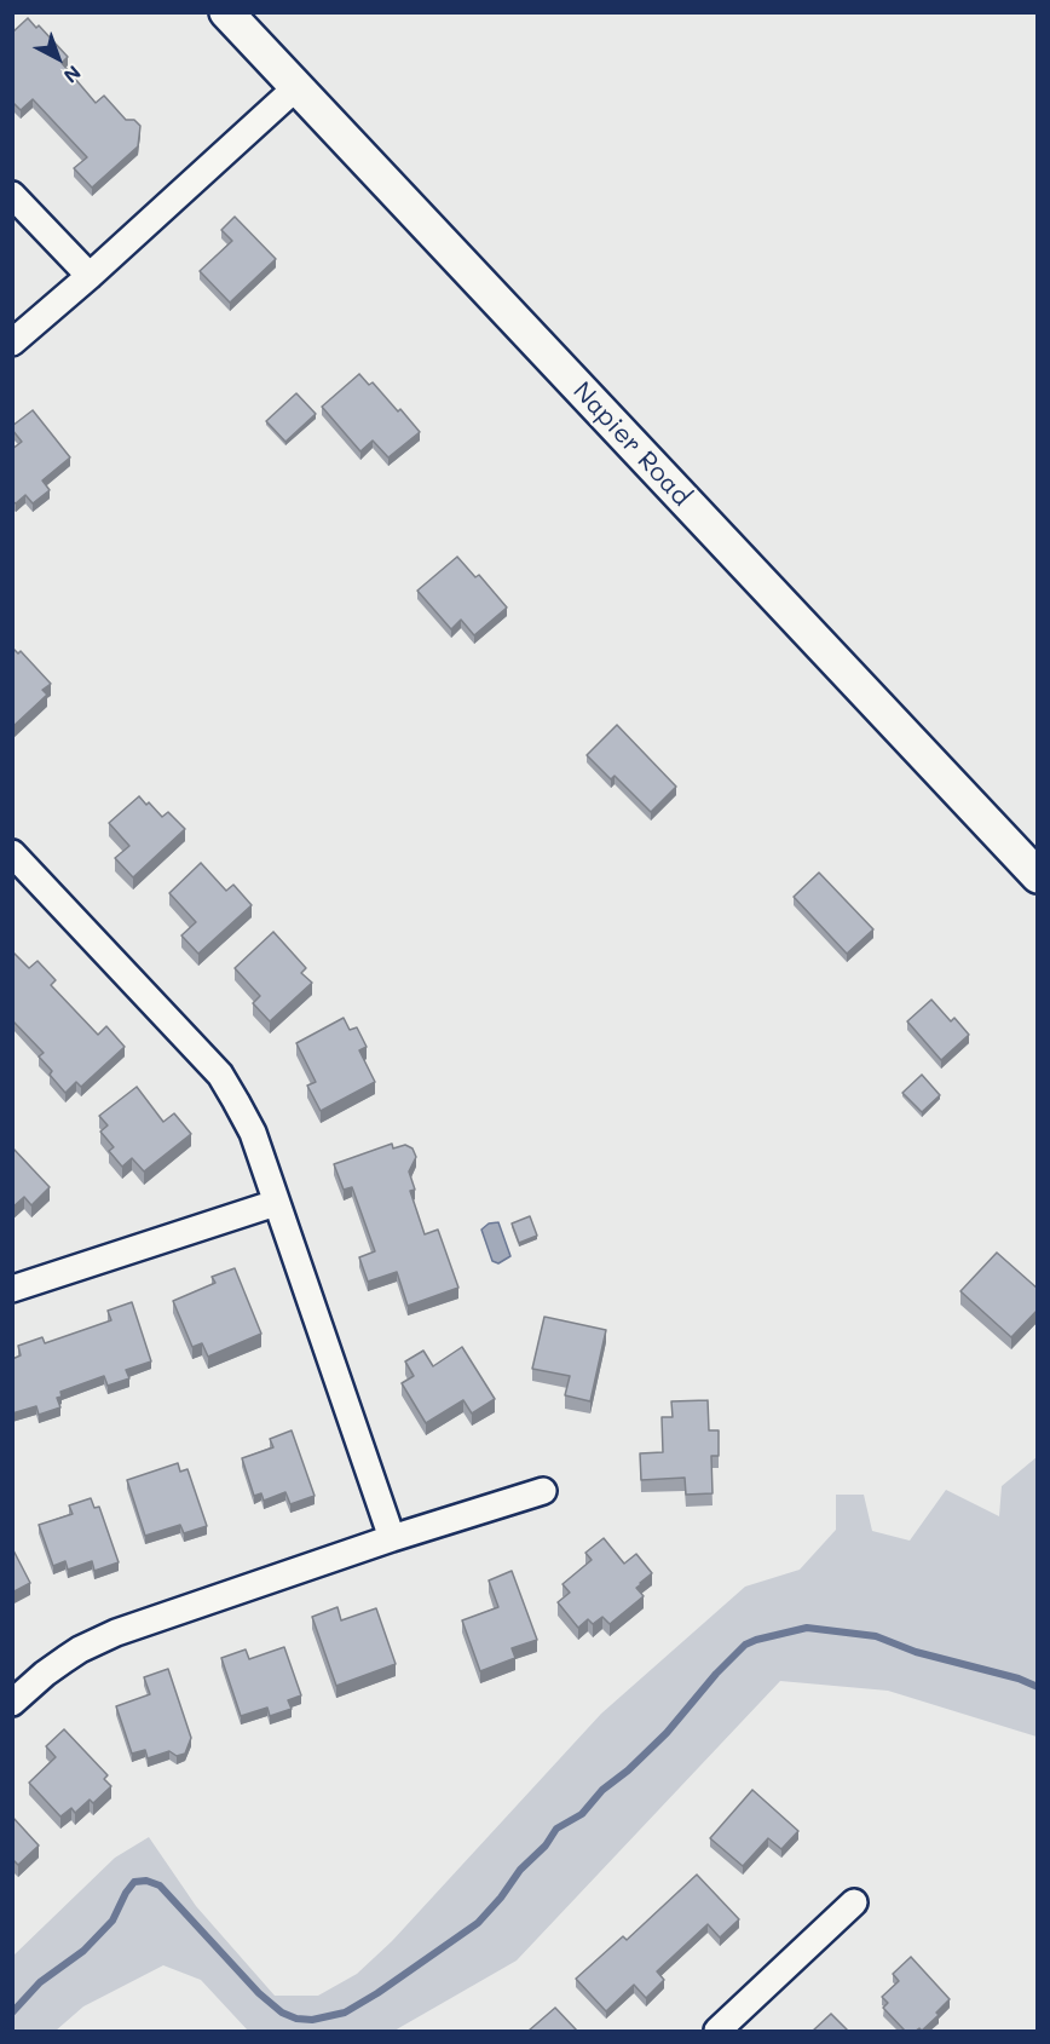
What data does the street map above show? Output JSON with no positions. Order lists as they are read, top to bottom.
{
  "streets": {
    "street": ["Napier Road"]
  },
  "north": "bottom right"
}
